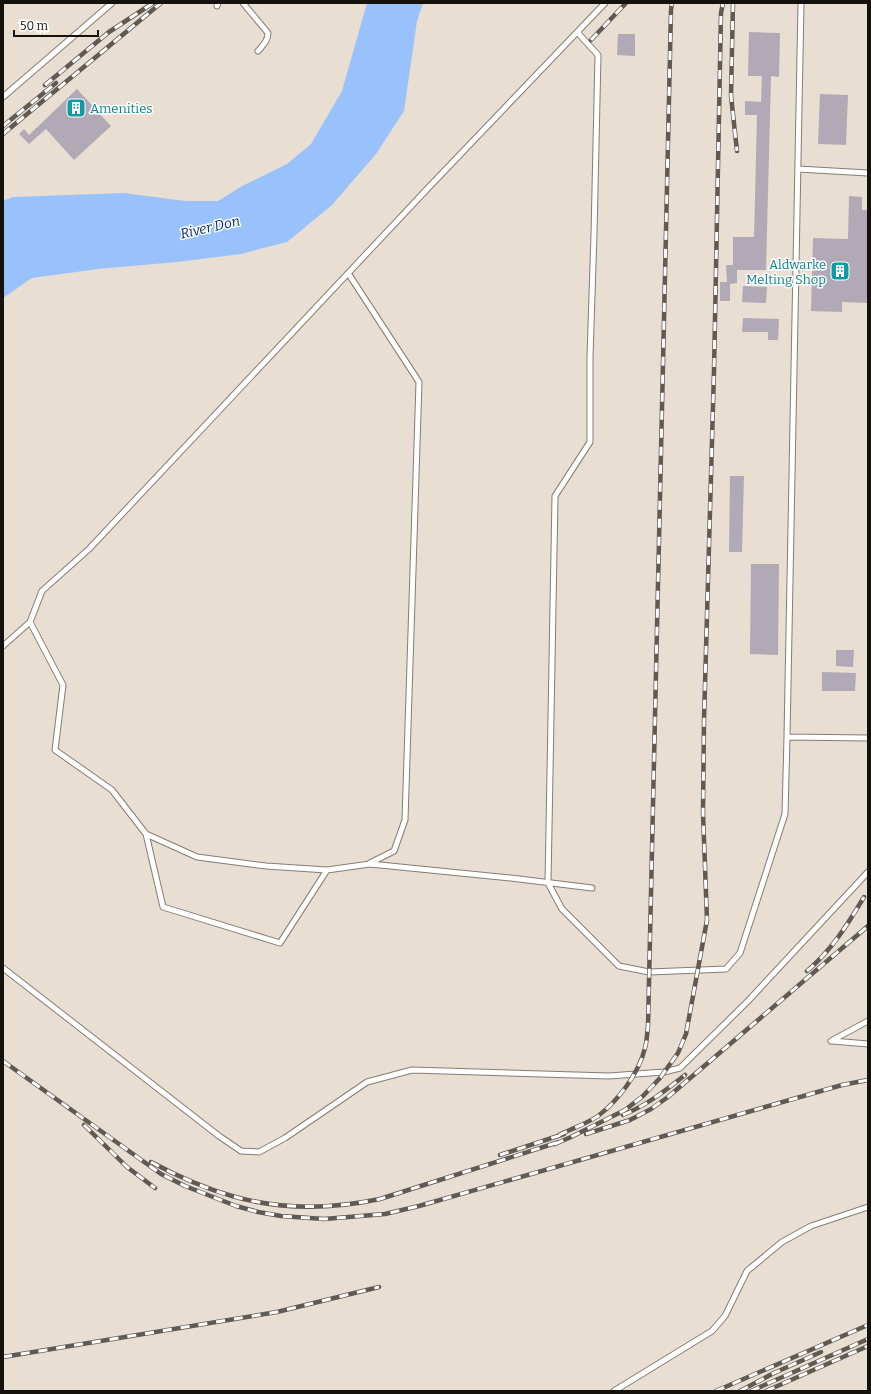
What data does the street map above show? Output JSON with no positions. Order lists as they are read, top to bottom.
{
  "water": ["River Don"],
  "places": {
    "building": ["Amenities", "Aldwarke Melting Shop"]
  },
  "scale_bar": "50 m"
}
